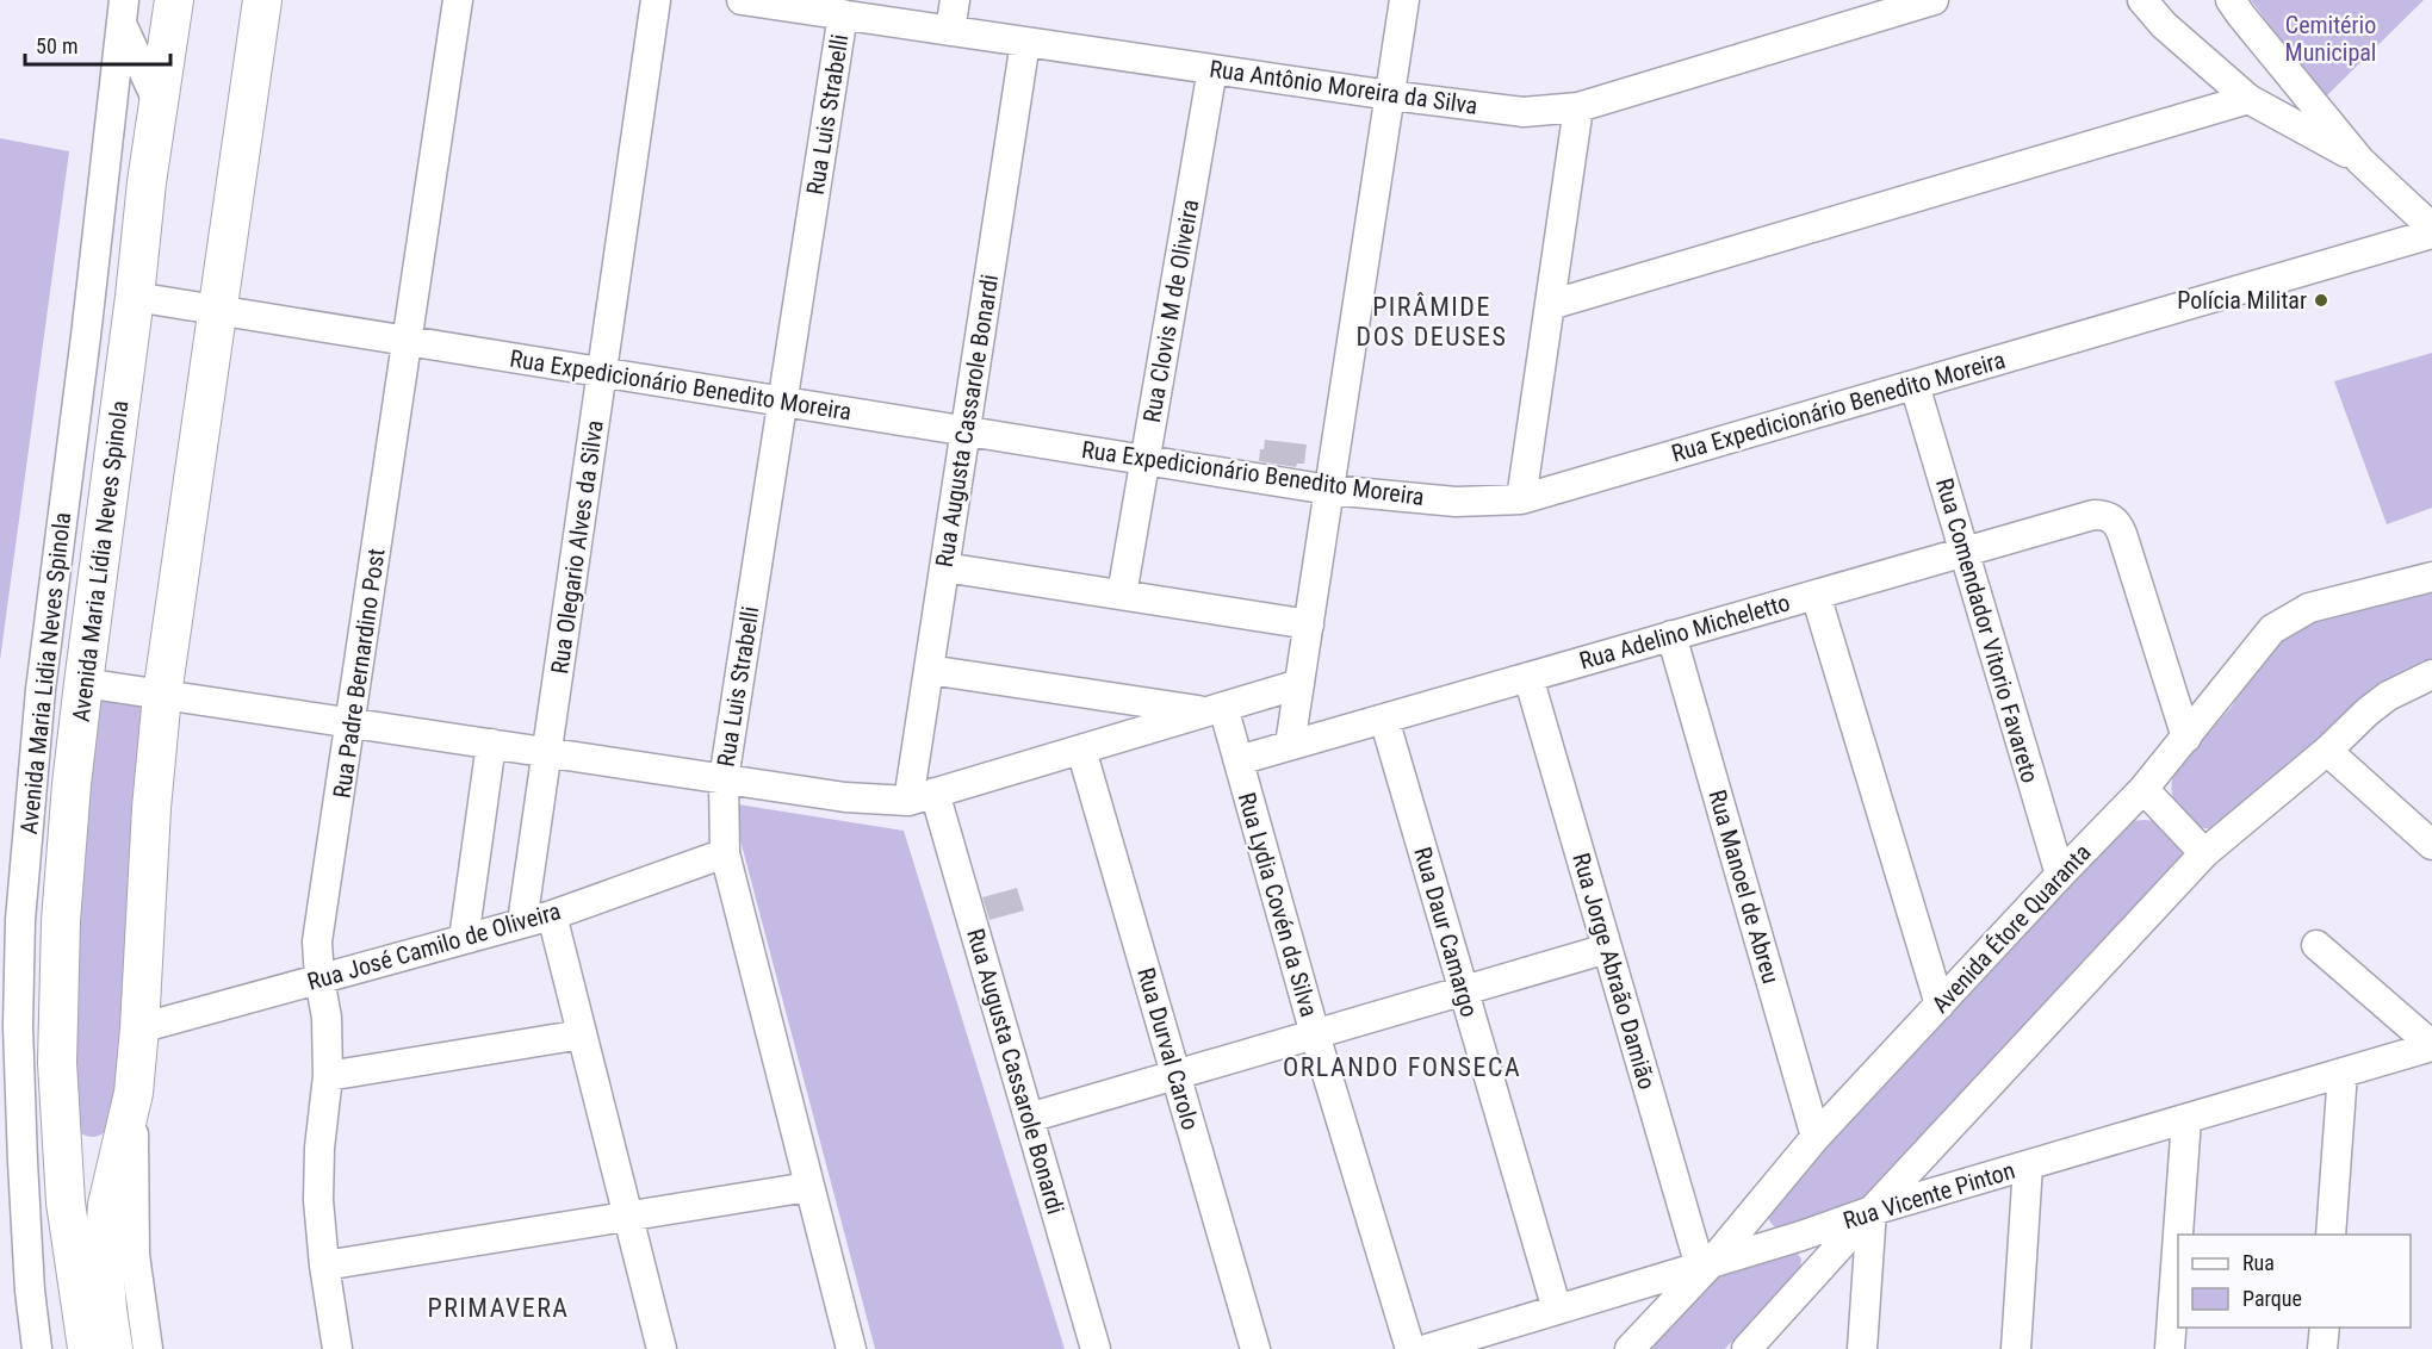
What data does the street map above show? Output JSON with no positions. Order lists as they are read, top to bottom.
{
  "streets": {
    "main road": ["Avenida Maria Lídia Neves Spinola"],
    "street": [
      "Rua Antônio Moreira da Silva",
      "Rua Luis Strabelli",
      "Rua Clovis M de Oliveira",
      "Rua Expedicionário Benedito Moreira",
      "Rua Augusta Cassarole Bonardi",
      "Rua Olegario Alves da Silva",
      "Rua Comendador Vitorio Favareto",
      "Rua Adelino Micheletto",
      "Avenida Maria Lidia Neves Spinola",
      "Rua Padre Bernardino Post",
      "Rua Manoel de Abreu",
      "Rua Lydia Covén da Silva",
      "Avenida Étore Quaranta",
      "Rua Daur Camargo",
      "Rua José Camilo de Oliveira",
      "Rua Jorge Abraão Damião",
      "Rua Durval Carolo",
      "Rua Vicente Pinton"
    ]
  },
  "crossings": [
    ["Rua Antônio Moreira da Silva", "Rua Luis Strabelli"],
    ["Rua Antônio Moreira da Silva", "Rua Clovis M de Oliveira"],
    ["Rua Antônio Moreira da Silva", "Rua Augusta Cassarole Bonardi"],
    ["Rua Luis Strabelli", "Rua Expedicionário Benedito Moreira"],
    ["Rua Luis Strabelli", "Rua José Camilo de Oliveira"],
    ["Rua Clovis M de Oliveira", "Rua Expedicionário Benedito Moreira"],
    ["Rua Expedicionário Benedito Moreira", "Rua Augusta Cassarole Bonardi"],
    ["Rua Expedicionário Benedito Moreira", "Rua Olegario Alves da Silva"],
    ["Rua Expedicionário Benedito Moreira", "Avenida Maria Lídia Neves Spinola"],
    ["Rua Expedicionário Benedito Moreira", "Rua Comendador Vitorio Favareto"],
    ["Rua Expedicionário Benedito Moreira", "Rua Padre Bernardino Post"],
    ["Rua Olegario Alves da Silva", "Rua José Camilo de Oliveira"],
    ["Rua Comendador Vitorio Favareto", "Rua Adelino Micheletto"],
    ["Rua Comendador Vitorio Favareto", "Avenida Étore Quaranta"],
    ["Rua Adelino Micheletto", "Rua Manoel de Abreu"],
    ["Rua Adelino Micheletto", "Rua Lydia Covén da Silva"],
    ["Rua Adelino Micheletto", "Avenida Étore Quaranta"],
    ["Rua Adelino Micheletto", "Rua Daur Camargo"],
    ["Rua Adelino Micheletto", "Rua Jorge Abraão Damião"],
    ["Rua Padre Bernardino Post", "Rua José Camilo de Oliveira"],
    ["Rua Manoel de Abreu", "Avenida Étore Quaranta"],
    ["Avenida Étore Quaranta", "Rua Jorge Abraão Damião"],
    ["Avenida Étore Quaranta", "Rua Vicente Pinton"],
    ["Rua Daur Camargo", "Rua Vicente Pinton"],
    ["Rua Jorge Abraão Damião", "Rua Vicente Pinton"]
  ],
  "districts": ["PIRÂMIDE DOS DEUSES", "ORLANDO FONSECA", "PRIMAVERA"],
  "parks": ["Cemitério Municipal"],
  "places": ["Polícia Militar"],
  "legend": ["Rua", "Parque"],
  "scale_bar": "50 m"
}
